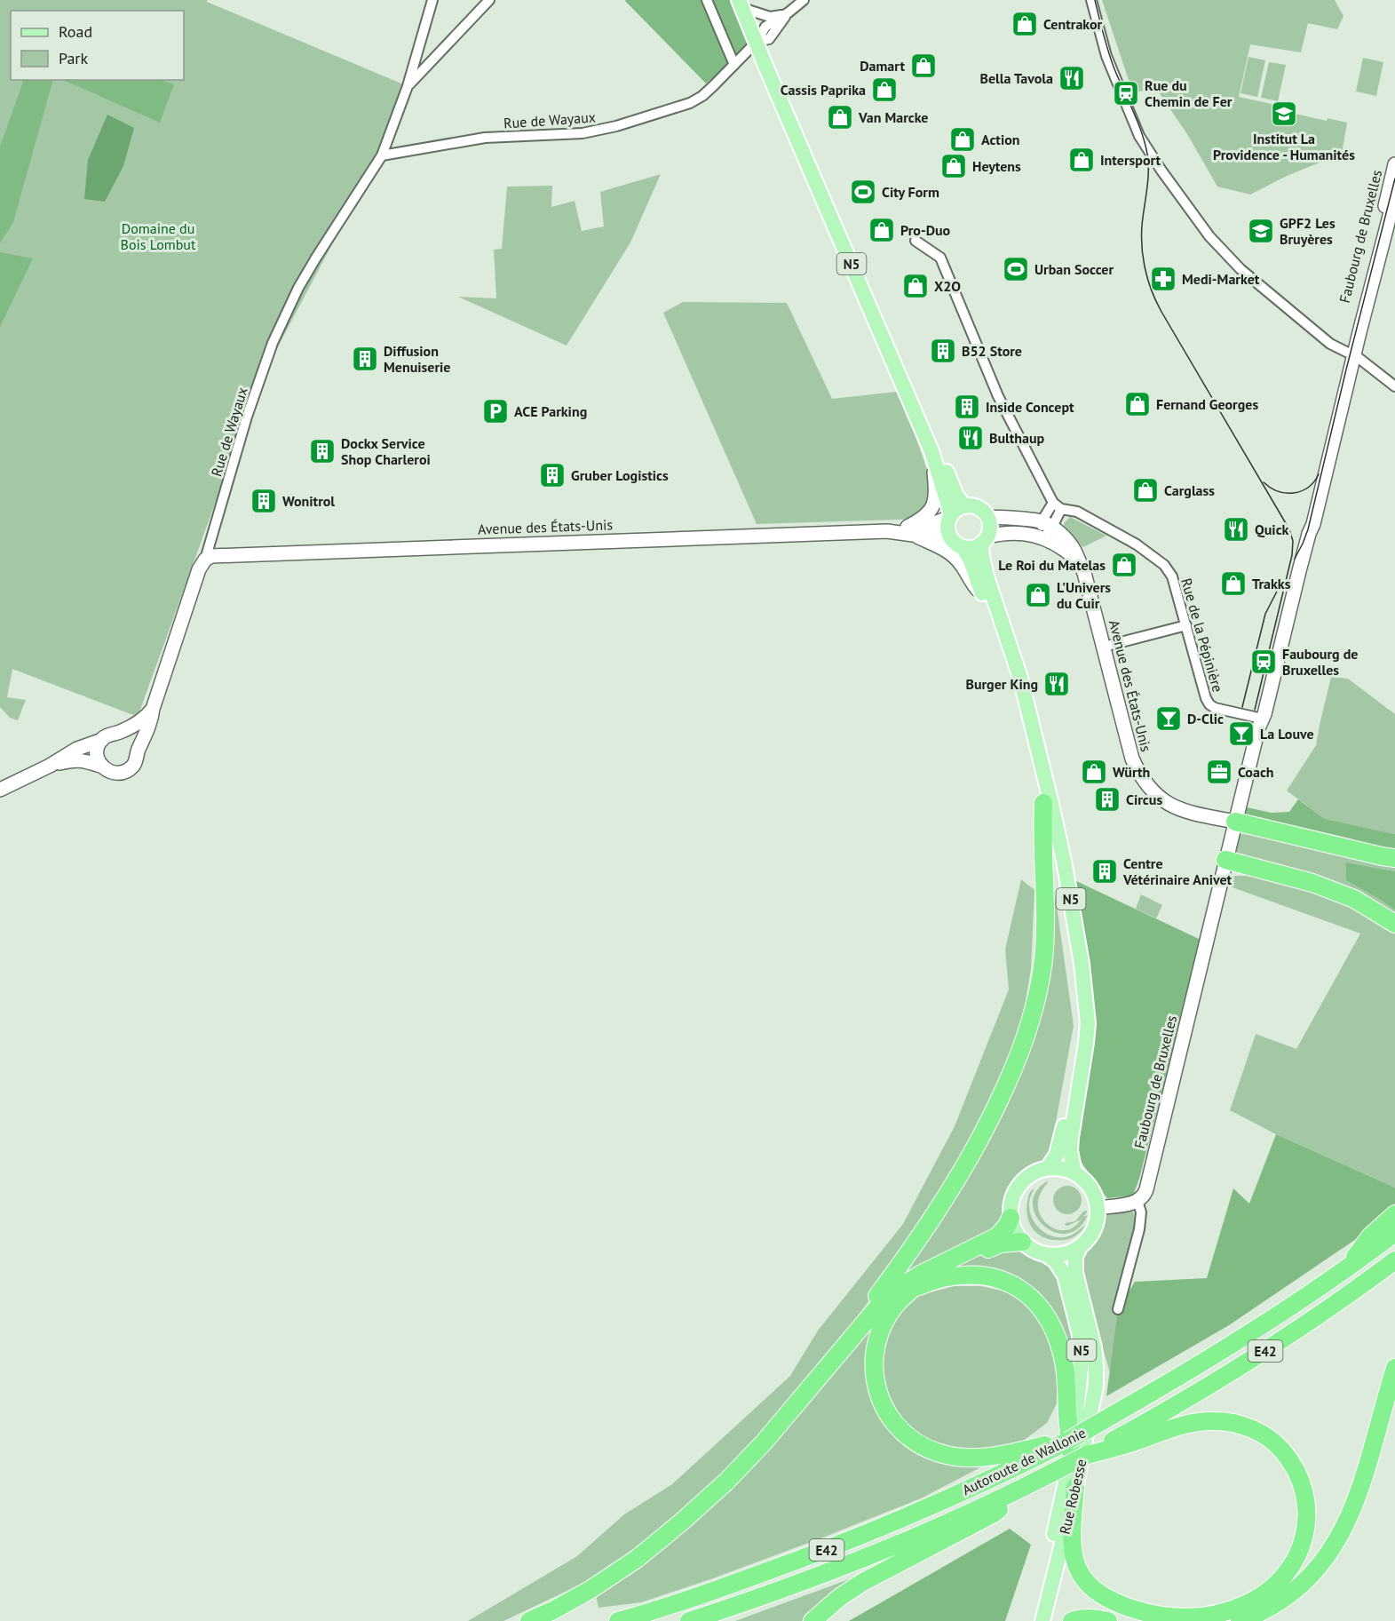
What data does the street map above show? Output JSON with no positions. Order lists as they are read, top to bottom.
{
  "streets": {
    "highway": ["E42", "Autoroute de Wallonie"],
    "main road": ["N5", "Rue Robesse"],
    "street": [
      "Rue de Wayaux",
      "Faubourg de Bruxelles",
      "Avenue des États-Unis",
      "Rue de la Pépinière"
    ]
  },
  "crossings": [
    ["Rue de Wayaux", "N5"],
    ["Rue de Wayaux", "Avenue des États-Unis"],
    ["Faubourg de Bruxelles", "Avenue des États-Unis"],
    ["Faubourg de Bruxelles", "Rue de la Pépinière"],
    ["N5", "Avenue des États-Unis"],
    ["N5", "Rue Robesse"],
    ["Autoroute de Wallonie", "Rue Robesse"]
  ],
  "parks": ["Domaine du Bois Lombut"],
  "places": {
    "shop": [
      "Centrakor",
      "Damart",
      "Cassis Paprika",
      "Van Marcke",
      "Action",
      "Intersport",
      "Heytens",
      "Pro-Duo",
      "X2O",
      "Fernand Georges",
      "Carglass",
      "Le Roi du Matelas",
      "Trakks",
      "L'Univers du Cuir",
      "Würth"
    ],
    "restaurant": [
      "Bella Tavola",
      "Bulthaup",
      "Quick",
      "Burger King"
    ],
    "station": ["Rue du Chemin de Fer", "Faubourg de Bruxelles"],
    "school or university": ["Institut La Providence - Humanités", "GPF2 Les Bruyères"],
    "sports": ["City Form", "Urban Soccer"],
    "pharmacy": ["Medi-Market"],
    "building": [
      "B52 Store",
      "Diffusion Menuiserie",
      "Inside Concept",
      "Dockx Service Shop Charleroi",
      "Gruber Logistics",
      "Wonitrol",
      "Circus",
      "Centre Vétérinaire Anivet"
    ],
    "parking": ["ACE Parking"],
    "bar": ["D-Clic", "La Louve"],
    "office": ["Coach"]
  },
  "legend": ["Road", "Park"]
}
